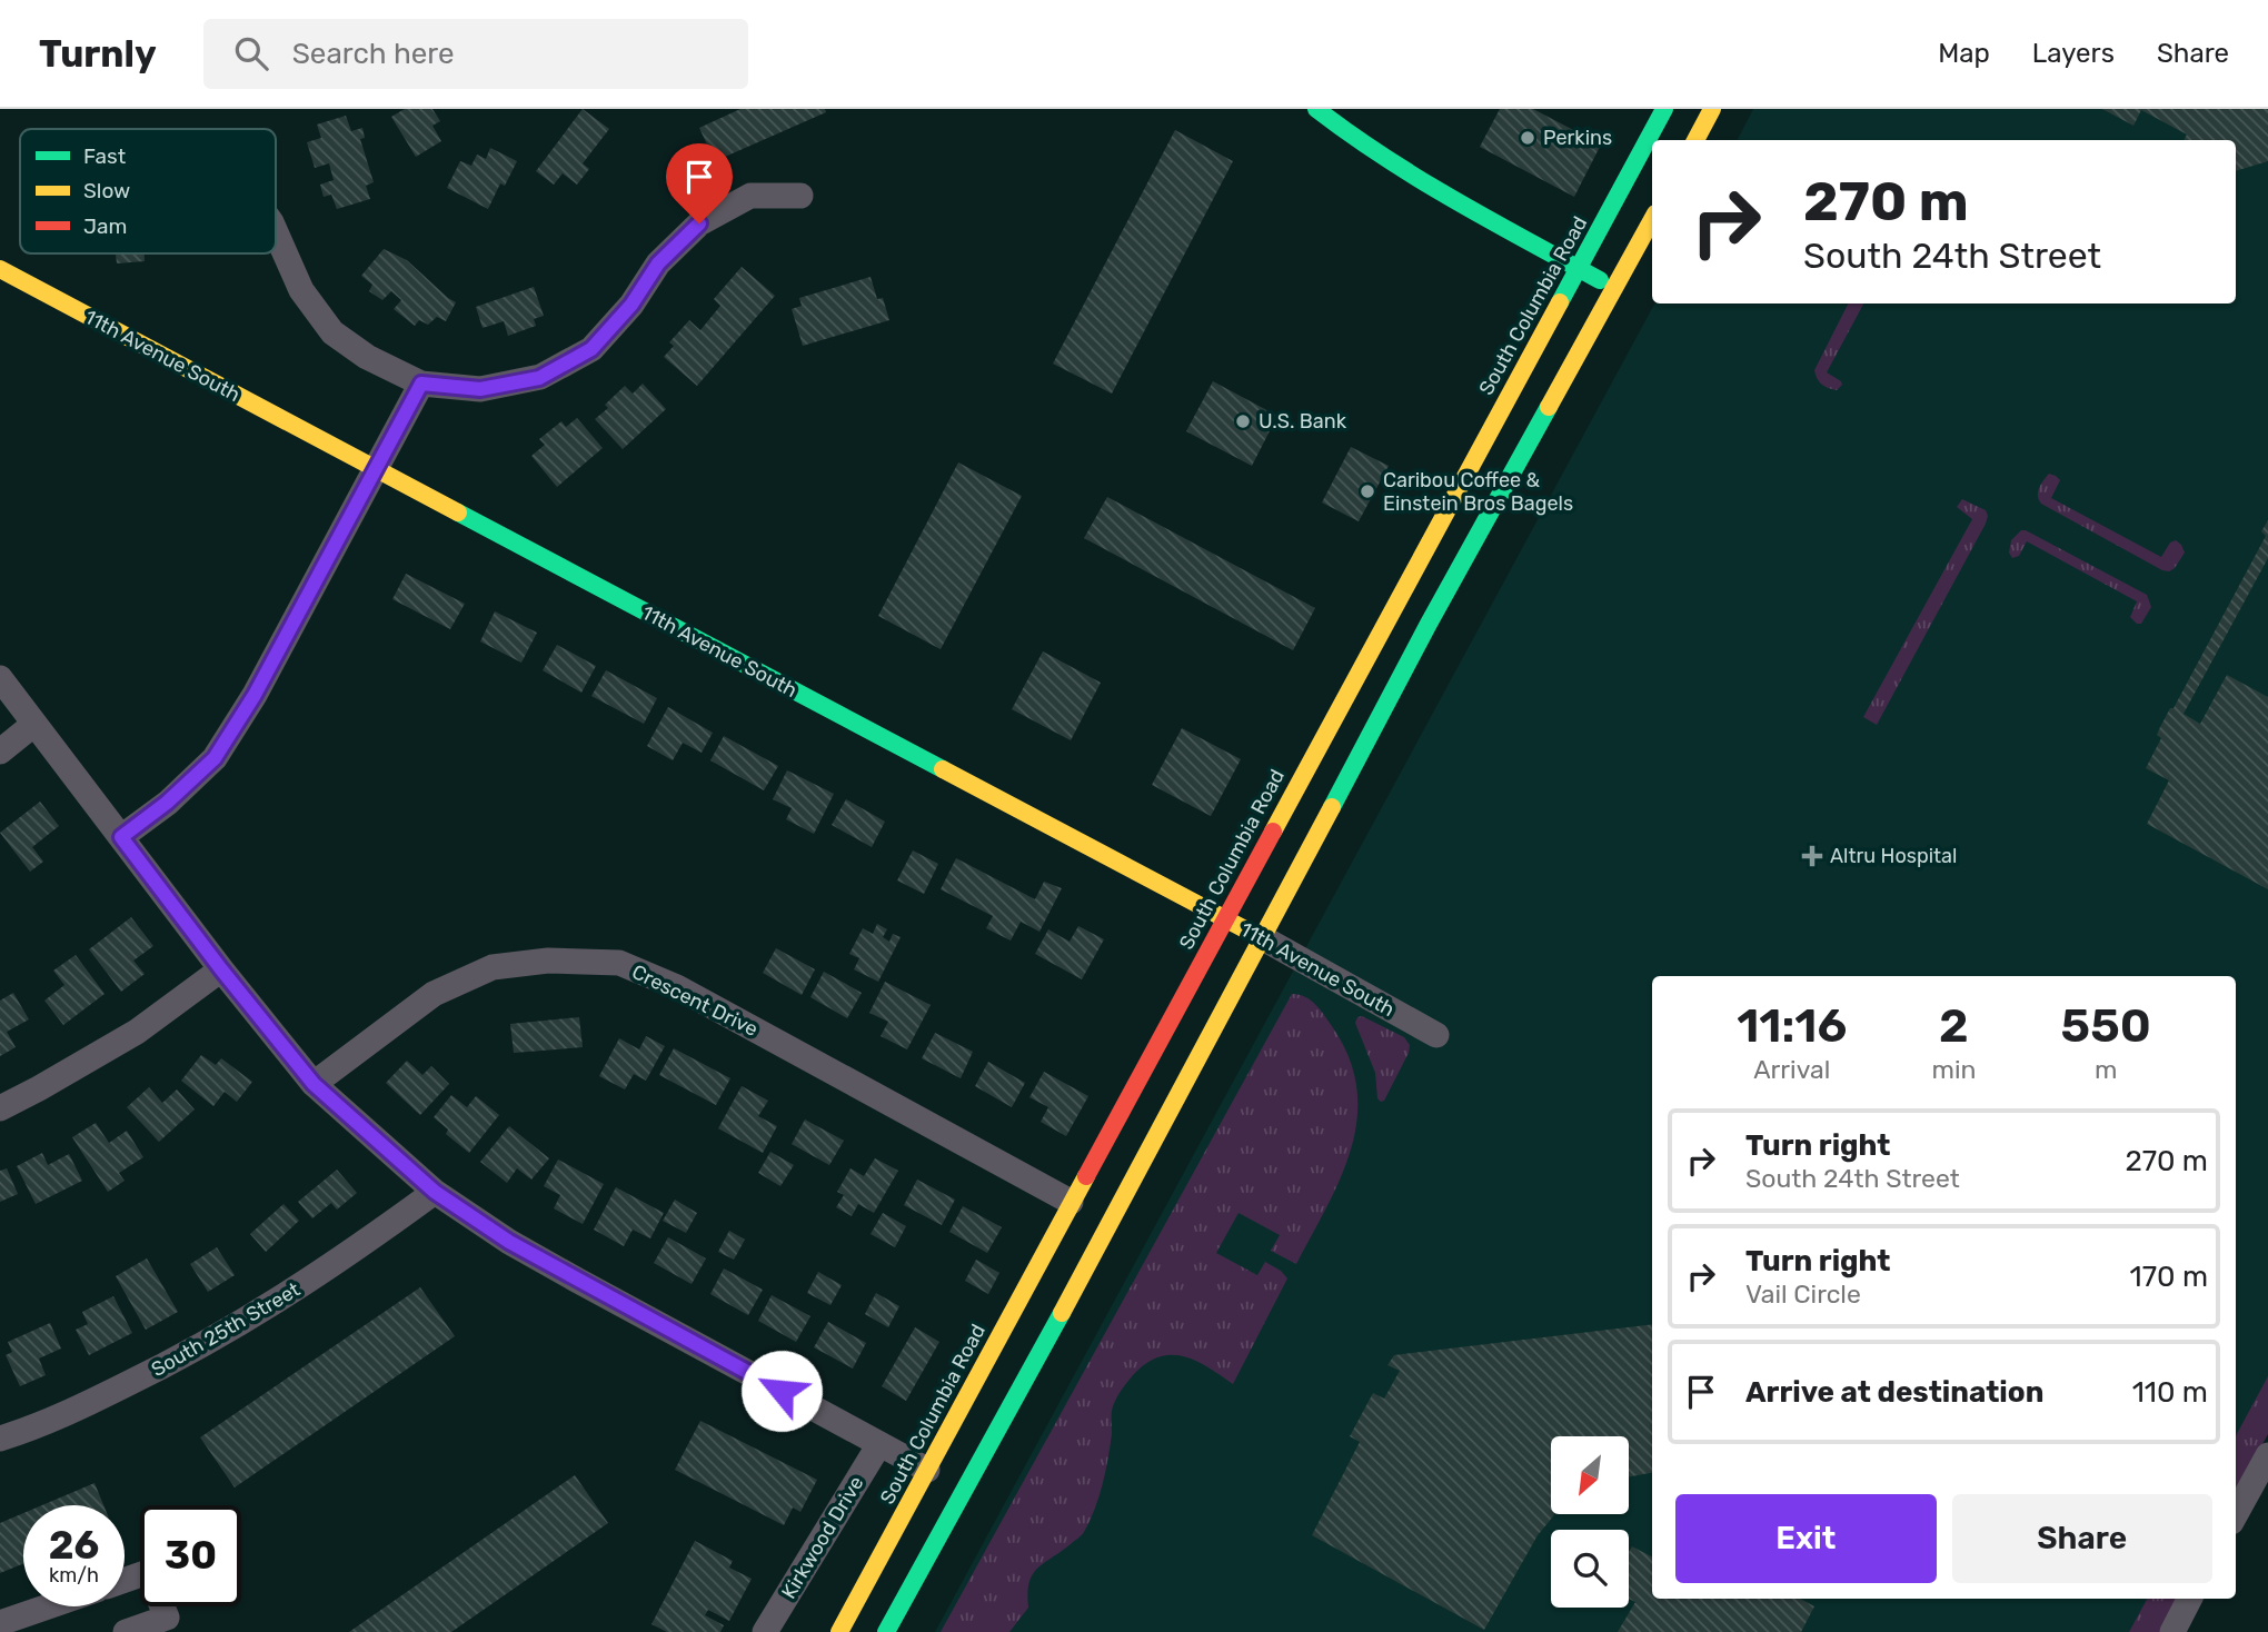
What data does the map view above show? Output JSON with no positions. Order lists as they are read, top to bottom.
{
  "streets": {
    "main road": ["South Columbia Road", "11th Avenue South"],
    "street": ["Crescent Drive", "South 25th Street", "Kirkwood Drive"]
  },
  "crossings": [
    ["South Columbia Road", "11th Avenue South"],
    ["South Columbia Road", "Crescent Drive"]
  ],
  "places": {
    "other": ["Perkins", "U.S. Bank", "Caribou Coffee & Einstein Bros Bagels"],
    "health": ["Altru Hospital"]
  },
  "legend": ["Fast", "Slow", "Jam"],
  "north": "bottom left",
  "page": {
    "header": "Turnly",
    "search": "Search here",
    "nav": ["Map", "Layers", "Share"],
    "turn": ["270 m", "South 24th Street"],
    "eta": [
      "11:16",
      "Arrival",
      "2",
      "min",
      "550",
      "m"
    ],
    "list": [
      {
        "name": "Turn right",
        "note": "South 24th Street",
        "value": "270 m"
      },
      {
        "name": "Turn right",
        "note": "Vail Circle",
        "value": "170 m"
      },
      {
        "name": "Arrive at destination",
        "value": "110 m"
      }
    ],
    "buttons": ["Exit", "Share"],
    "speed": "26 km/h",
    "limit": "30"
  }
}
